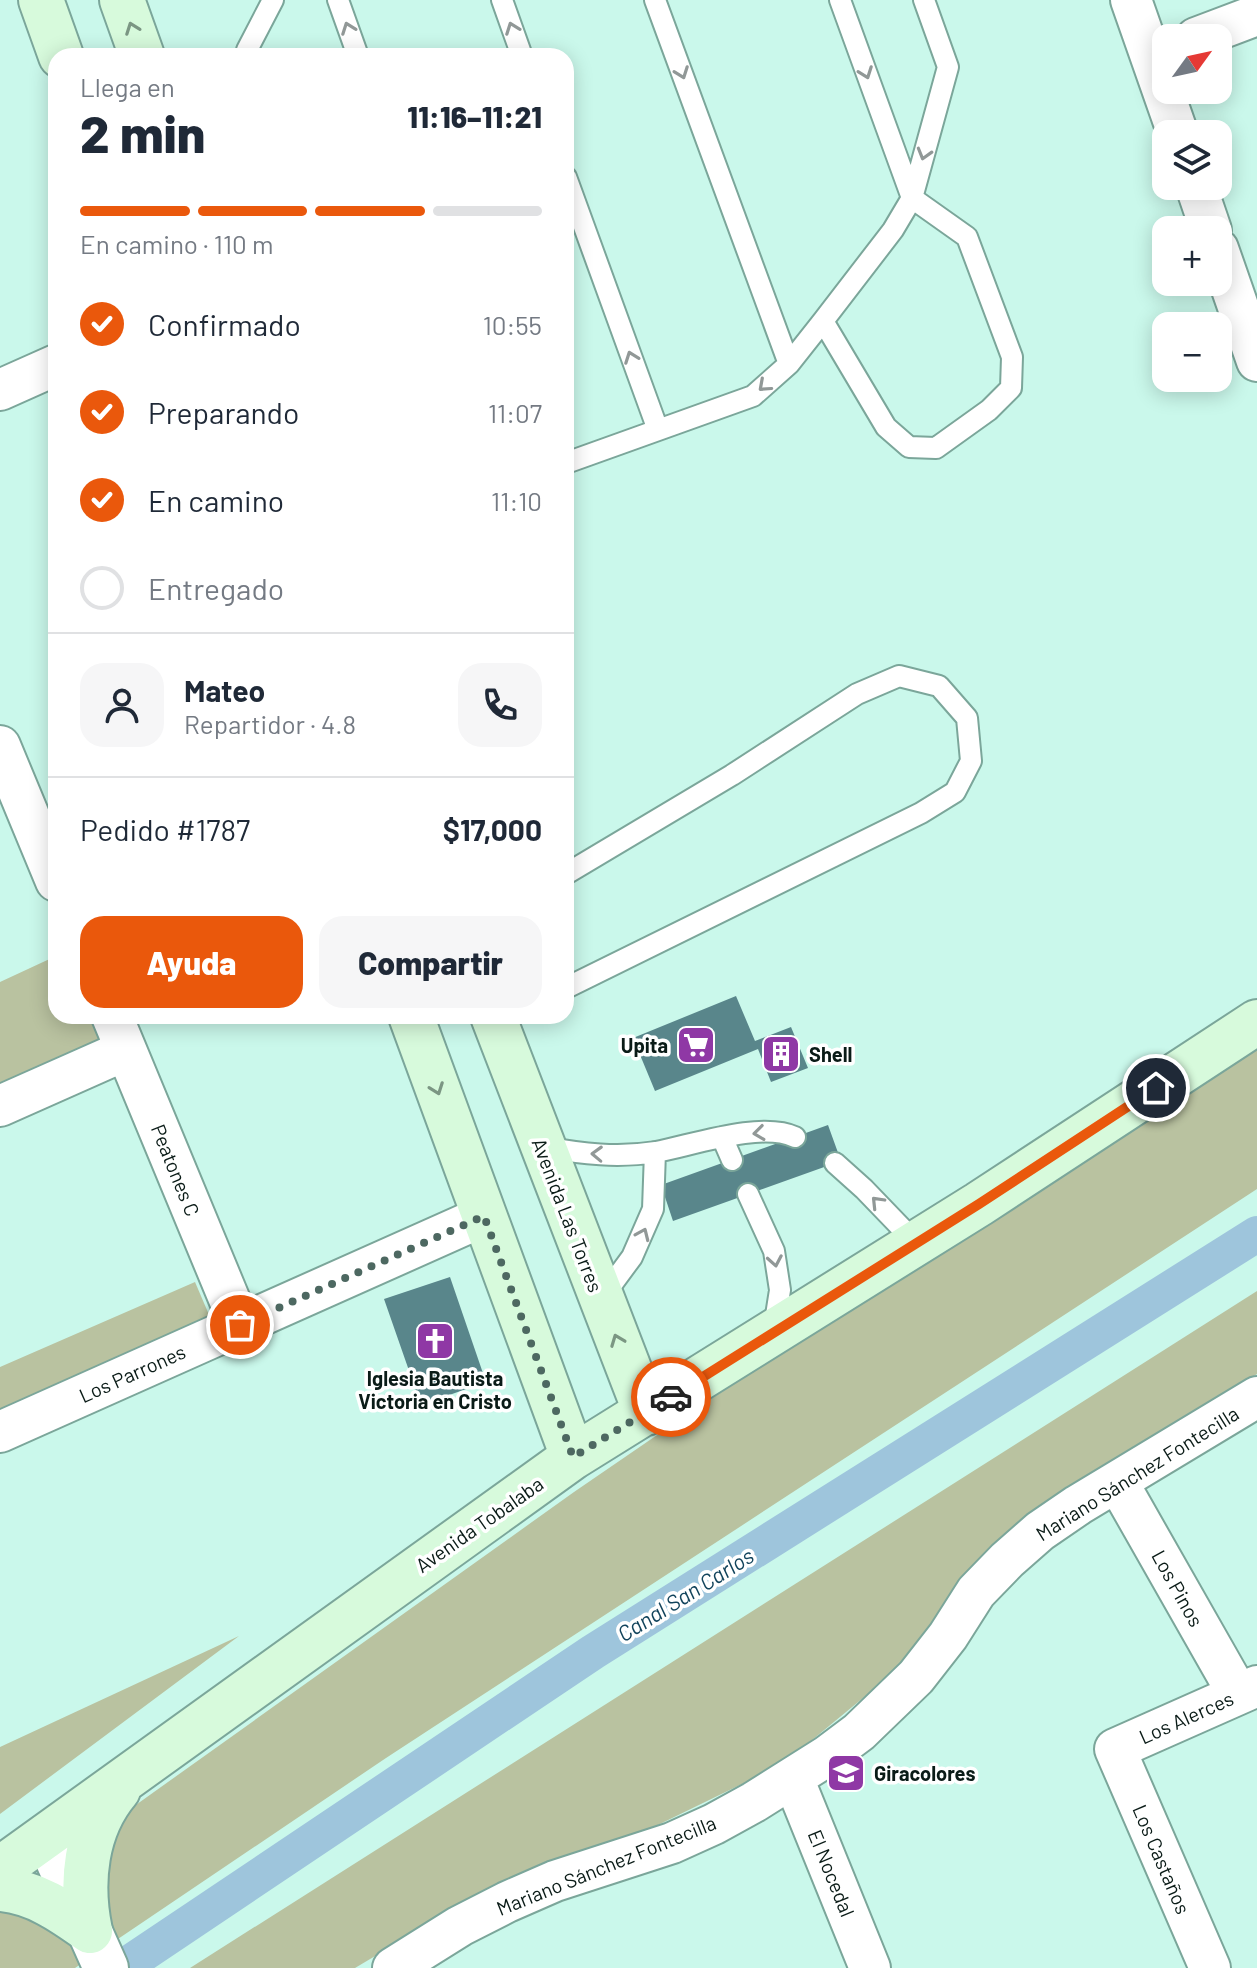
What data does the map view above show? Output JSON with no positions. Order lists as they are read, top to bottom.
{
  "streets": {
    "main road": ["Avenida Las Torres", "Avenida Tobalaba"],
    "street": [
      "Peatones C",
      "Los Parrones",
      "Mariano Sánchez Fontecilla",
      "Los Pinos",
      "Los Alerces",
      "Los Castaños",
      "El Nocedal"
    ]
  },
  "crossings": [
    ["Peatones C", "Los Parrones"],
    ["Avenida Las Torres", "Avenida Tobalaba"],
    ["Mariano Sánchez Fontecilla", "Los Pinos"],
    ["Mariano Sánchez Fontecilla", "El Nocedal"],
    ["Los Pinos", "Los Alerces"],
    ["Los Alerces", "Los Castaños"]
  ],
  "water": ["Canal San Carlos"],
  "places": {
    "supermarket": ["Upita"],
    "building": ["Shell"],
    "church": ["Iglesia Bautista Victoria en Cristo"],
    "school or university": ["Giracolores"]
  },
  "north": "top right",
  "page": {
    "map_buttons": ["+", "−"],
    "heading": ["2 min", "Llega en", "11:16–11:21"],
    "panel": [
      "Mateo",
      "Repartidor · 4.8",
      "Pedido #1787",
      "$17,000"
    ],
    "bar": "En camino · 110 m",
    "list": [
      ["Confirmado", "10:55"],
      ["Preparando", "11:07"],
      ["En camino", "11:10"],
      "Entregado"
    ],
    "buttons": ["Ayuda", "Compartir"]
  }
}
